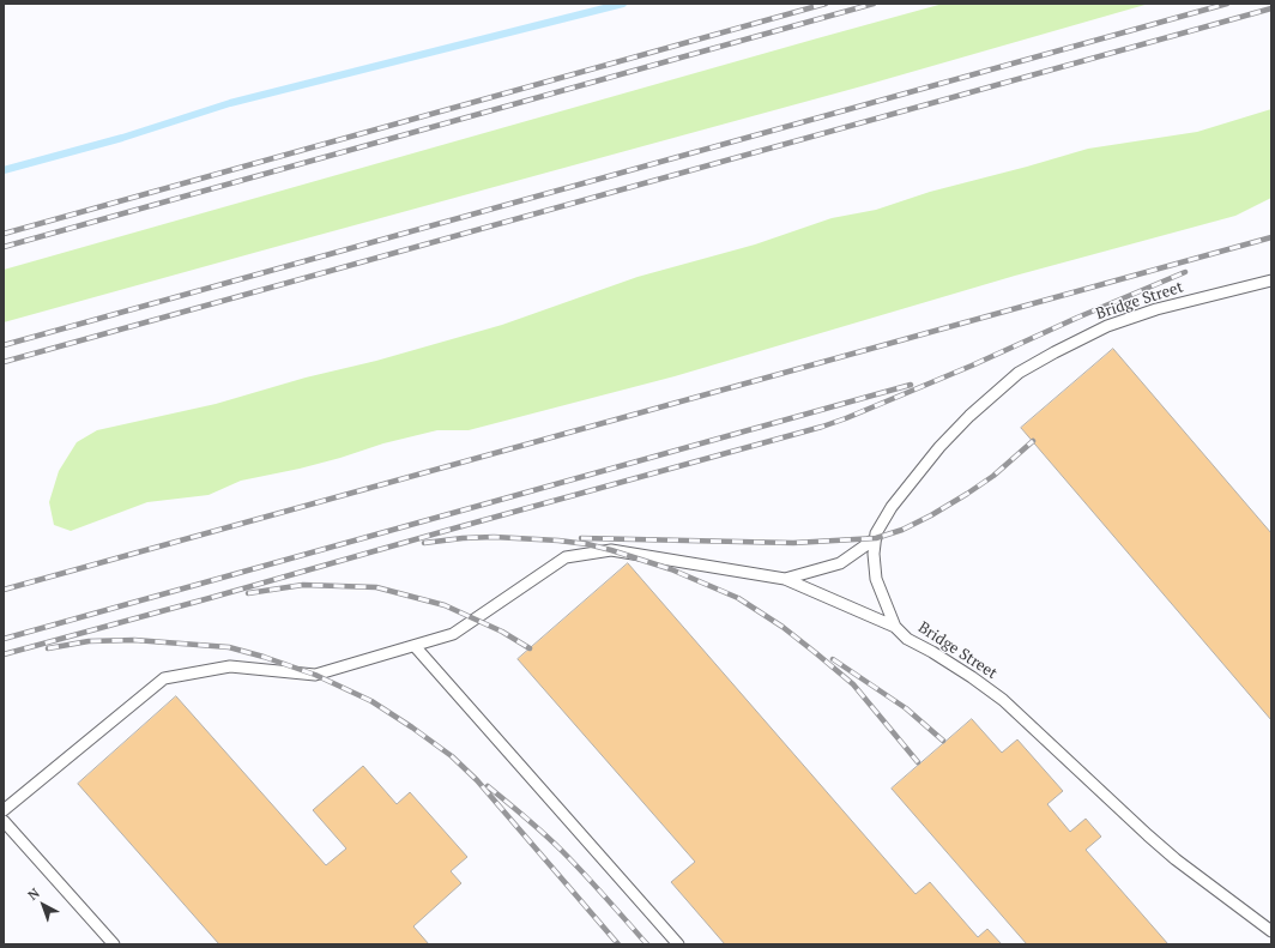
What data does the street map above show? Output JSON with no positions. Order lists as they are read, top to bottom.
{
  "streets": {
    "lane": ["Bridge Street"]
  },
  "north": "top left"
}
